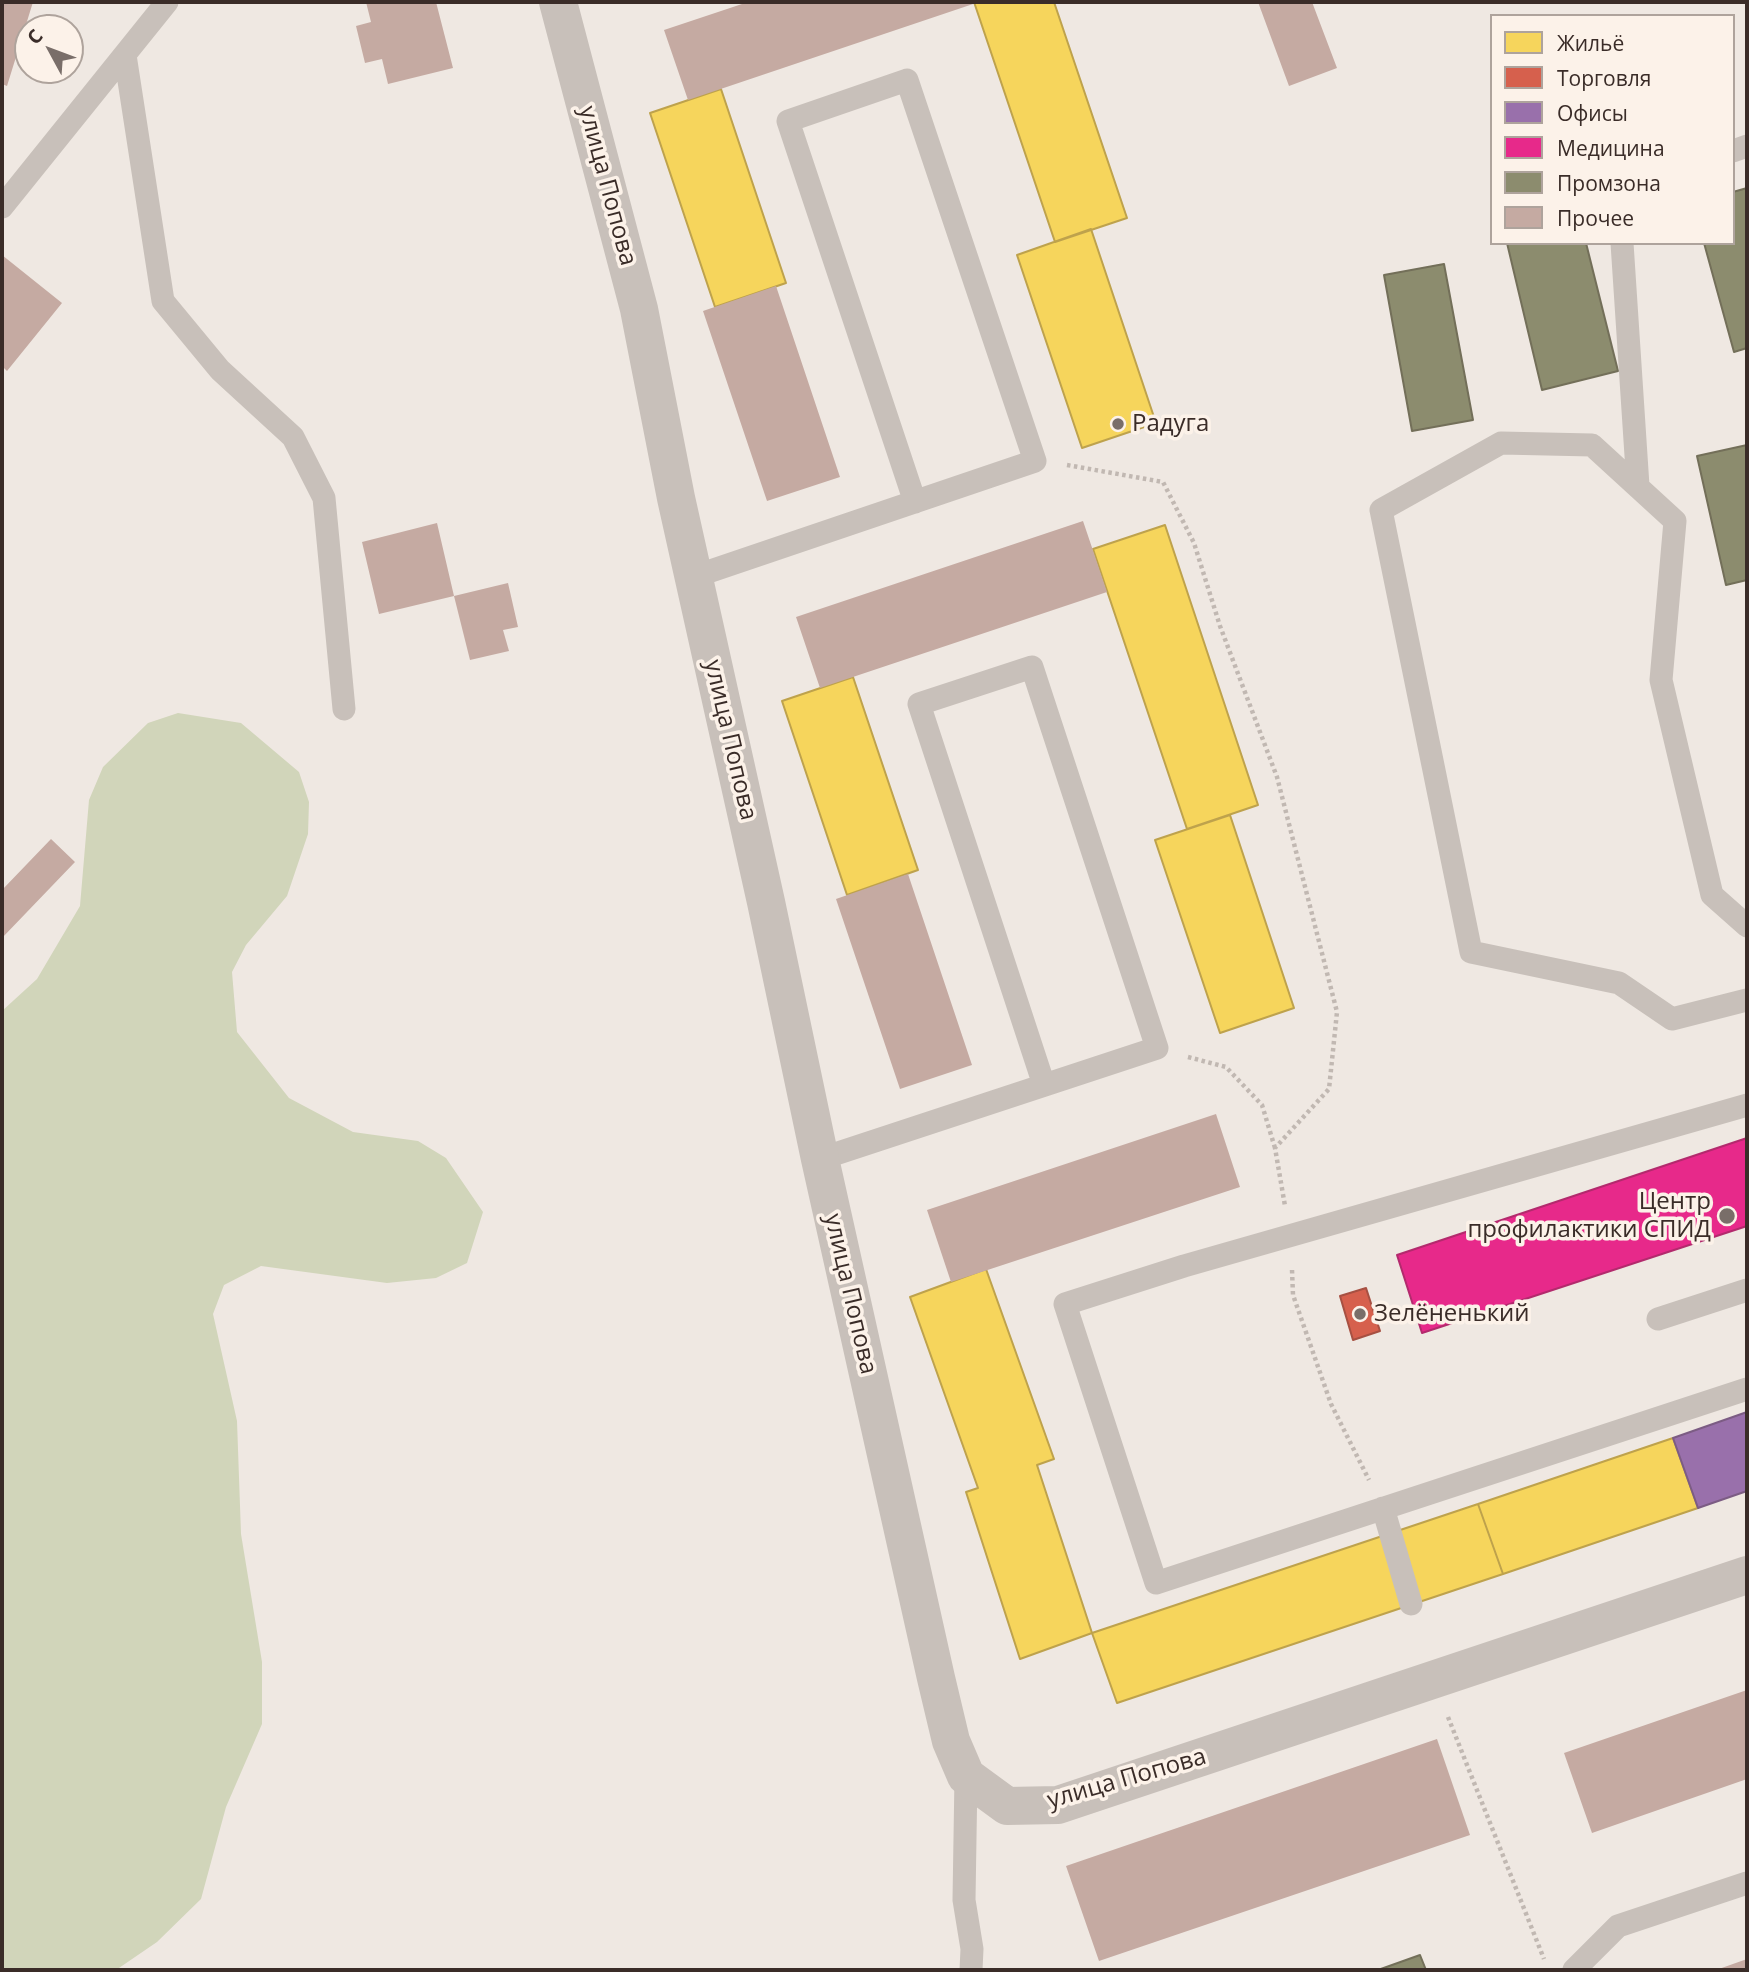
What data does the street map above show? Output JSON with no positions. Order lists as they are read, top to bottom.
{
  "streets": {
    "street": ["улица Попова"]
  },
  "places": ["Радуга", "Центр профилактики СПИД", "Зелёненький"],
  "legend": [
    "Жильё",
    "Торговля",
    "Офисы",
    "Медицина",
    "Промзона",
    "Прочее"
  ],
  "north": "top left"
}
